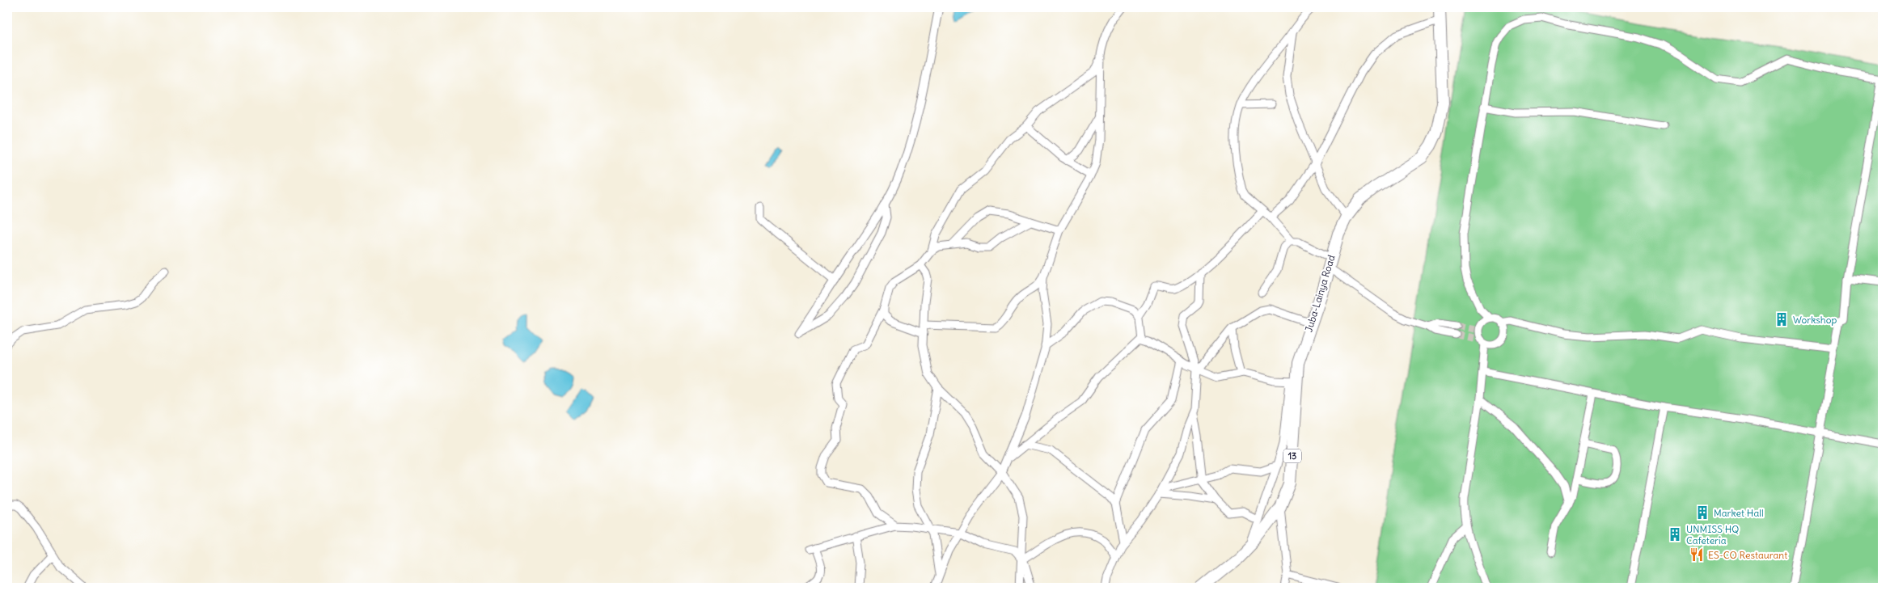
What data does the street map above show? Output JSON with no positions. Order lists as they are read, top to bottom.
{
  "streets": {
    "main road": ["Juba-Lainya Road", "13"]
  },
  "places": {
    "building": ["Workshop", "Market Hall", "UNMISS HQ Cafeteria"],
    "restaurant": ["ES-CO Restaurant"]
  }
}
